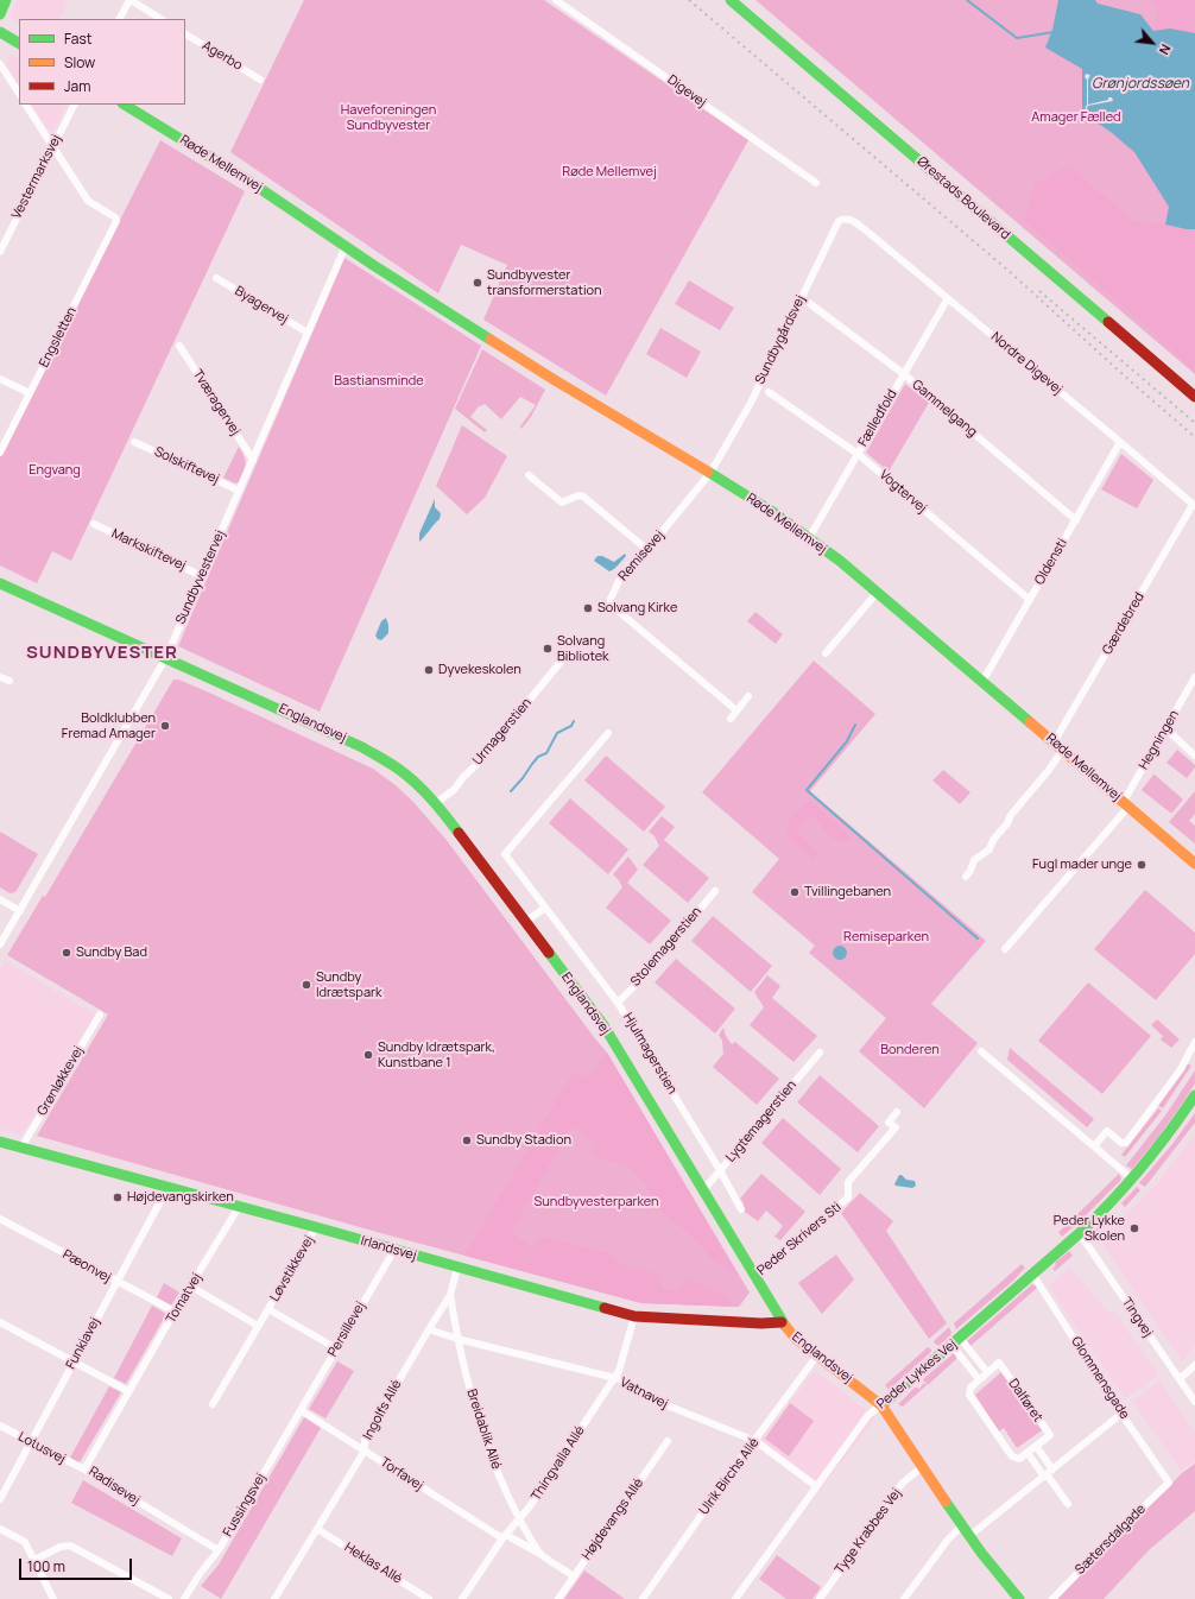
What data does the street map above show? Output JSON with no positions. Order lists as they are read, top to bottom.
{
  "streets": {
    "street": [
      "Agerbo",
      "Digevej",
      "Røde Mellemvej",
      "Vestermarksvej",
      "Ørestads Boulevard",
      "Byagervej",
      "Engsletten",
      "Sundbygårdsvej",
      "Nordre Digevej",
      "Tværagervej",
      "Gammelgang",
      "Fælledfold",
      "Solskiftevej",
      "Vogtervej",
      "Markskiftevej",
      "Remisevej",
      "Oldensti",
      "Sundbyvestervej",
      "Gærdebred",
      "Englandsvej",
      "Urmagerstien",
      "Hegningen",
      "Stolemagerstien",
      "Hjulmagerstien",
      "Grønløkkevej",
      "Lygtemagerstien",
      "Peder Skrivers Sti",
      "Irlandsvej",
      "Pæonvej",
      "Løvstikkevej",
      "Tomatvej",
      "Tingvej",
      "Persillevej",
      "Funkiavej",
      "Peder Lykkes Vej",
      "Glommensgade",
      "Vatnavej",
      "Dalføret",
      "Ingolfs Allé",
      "Breidablik Allé",
      "Lotusvej",
      "Thingvalla Allé",
      "Torfavej",
      "Ulrik Birchs Allé",
      "Radisevej",
      "Fussingsvej",
      "Højdevangs Allé",
      "Tyge Krabbes Vej",
      "Sætersdalgade",
      "Heklas Allé"
    ]
  },
  "crossings": [
    ["Røde Mellemvej", "Sundbygårdsvej"],
    ["Røde Mellemvej", "Fælledfold"],
    ["Røde Mellemvej", "Remisevej"],
    ["Røde Mellemvej", "Oldensti"],
    ["Røde Mellemvej", "Sundbyvestervej"],
    ["Røde Mellemvej", "Gærdebred"],
    ["Røde Mellemvej", "Hegningen"],
    ["Vestermarksvej", "Engsletten"],
    ["Byagervej", "Sundbyvestervej"],
    ["Sundbygårdsvej", "Nordre Digevej"],
    ["Sundbygårdsvej", "Remisevej"],
    ["Nordre Digevej", "Fælledfold"],
    ["Nordre Digevej", "Oldensti"],
    ["Nordre Digevej", "Gærdebred"],
    ["Tværagervej", "Sundbyvestervej"],
    ["Gammelgang", "Fælledfold"],
    ["Gammelgang", "Oldensti"],
    ["Fælledfold", "Vogtervej"],
    ["Solskiftevej", "Sundbyvestervej"],
    ["Vogtervej", "Oldensti"],
    ["Markskiftevej", "Sundbyvestervej"],
    ["Sundbyvestervej", "Englandsvej"],
    ["Englandsvej", "Urmagerstien"],
    ["Englandsvej", "Lygtemagerstien"],
    ["Englandsvej", "Peder Skrivers Sti"],
    ["Englandsvej", "Irlandsvej"],
    ["Englandsvej", "Peder Lykkes Vej"],
    ["Englandsvej", "Ulrik Birchs Allé"],
    ["Englandsvej", "Tyge Krabbes Vej"],
    ["Stolemagerstien", "Hjulmagerstien"],
    ["Hjulmagerstien", "Lygtemagerstien"],
    ["Grønløkkevej", "Irlandsvej"],
    ["Irlandsvej", "Løvstikkevej"],
    ["Irlandsvej", "Tomatvej"],
    ["Irlandsvej", "Persillevej"],
    ["Irlandsvej", "Funkiavej"],
    ["Irlandsvej", "Ingolfs Allé"],
    ["Irlandsvej", "Thingvalla Allé"],
    ["Pæonvej", "Tomatvej"],
    ["Pæonvej", "Funkiavej"],
    ["Løvstikkevej", "Persillevej"],
    ["Tomatvej", "Radisevej"],
    ["Tingvej", "Peder Lykkes Vej"],
    ["Persillevej", "Torfavej"],
    ["Persillevej", "Fussingsvej"],
    ["Funkiavej", "Lotusvej"],
    ["Peder Lykkes Vej", "Glommensgade"],
    ["Peder Lykkes Vej", "Vatnavej"],
    ["Glommensgade", "Sætersdalgade"],
    ["Vatnavej", "Ingolfs Allé"],
    ["Vatnavej", "Breidablik Allé"],
    ["Vatnavej", "Thingvalla Allé"],
    ["Vatnavej", "Ulrik Birchs Allé"],
    ["Ingolfs Allé", "Breidablik Allé"],
    ["Ingolfs Allé", "Torfavej"],
    ["Ingolfs Allé", "Heklas Allé"],
    ["Breidablik Allé", "Thingvalla Allé"],
    ["Breidablik Allé", "Torfavej"],
    ["Breidablik Allé", "Højdevangs Allé"],
    ["Lotusvej", "Radisevej"],
    ["Thingvalla Allé", "Torfavej"],
    ["Torfavej", "Fussingsvej"],
    ["Radisevej", "Fussingsvej"]
  ],
  "districts": ["SUNDBYVESTER"],
  "water": ["Grønjordssøen"],
  "parks": [
    "Haveforeningen Sundbyvester",
    "Amager Fælled",
    "Røde Mellemvej",
    "Bastiansminde",
    "Engvang",
    "Remiseparken",
    "Bonderen",
    "Sundbyvesterparken"
  ],
  "places": [
    "Sundbyvester transformerstation",
    "Solvang Kirke",
    "Solvang Bibliotek",
    "Dyvekeskolen",
    "Boldklubben Fremad Amager",
    "Fugl mader unge",
    "Tvillingebanen",
    "Sundby Bad",
    "Sundby Idrætspark",
    "Sundby Idrætspark, Kunstbane 1",
    "Sundby Stadion",
    "Højdevangskirken",
    "Peder Lykke Skolen"
  ],
  "legend": ["Fast", "Slow", "Jam"],
  "scale_bar": "100 m",
  "north": "bottom right"
}
